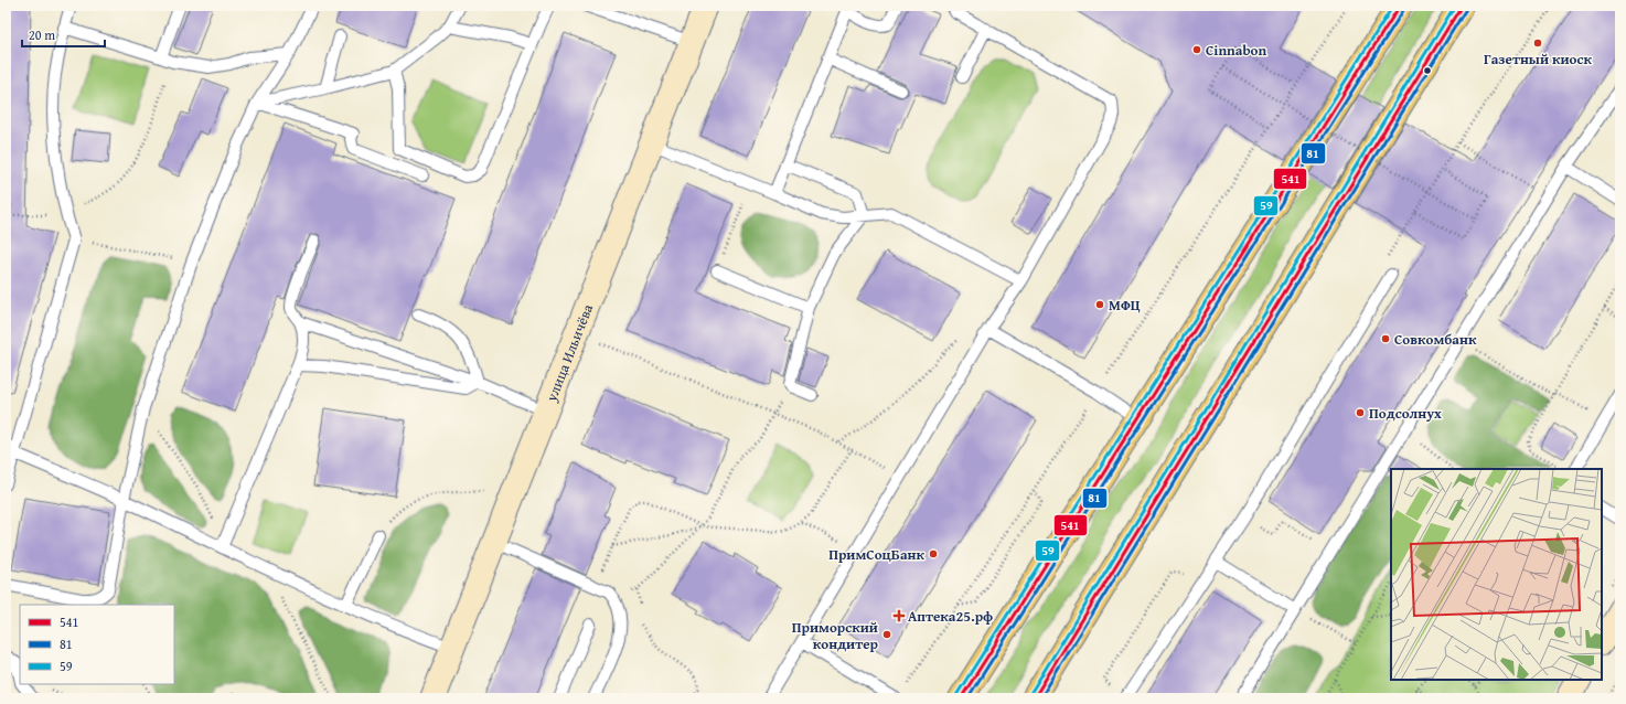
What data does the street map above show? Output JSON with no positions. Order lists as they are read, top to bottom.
{
  "streets": {
    "street": ["улица Ильичёва"]
  },
  "places": {
    "other": [
      "Газетный киоск",
      "Cinnabon",
      "МФЦ",
      "Совкомбанк",
      "Подсолнух",
      "ПримСоцБанк",
      "Приморский кондитер"
    ],
    "health": ["Аптека25.рф"]
  },
  "lines": ["transit line 541", "transit line 59", "transit line 81"],
  "legend": ["541", "81", "59"],
  "scale_bar": "20 m"
}
